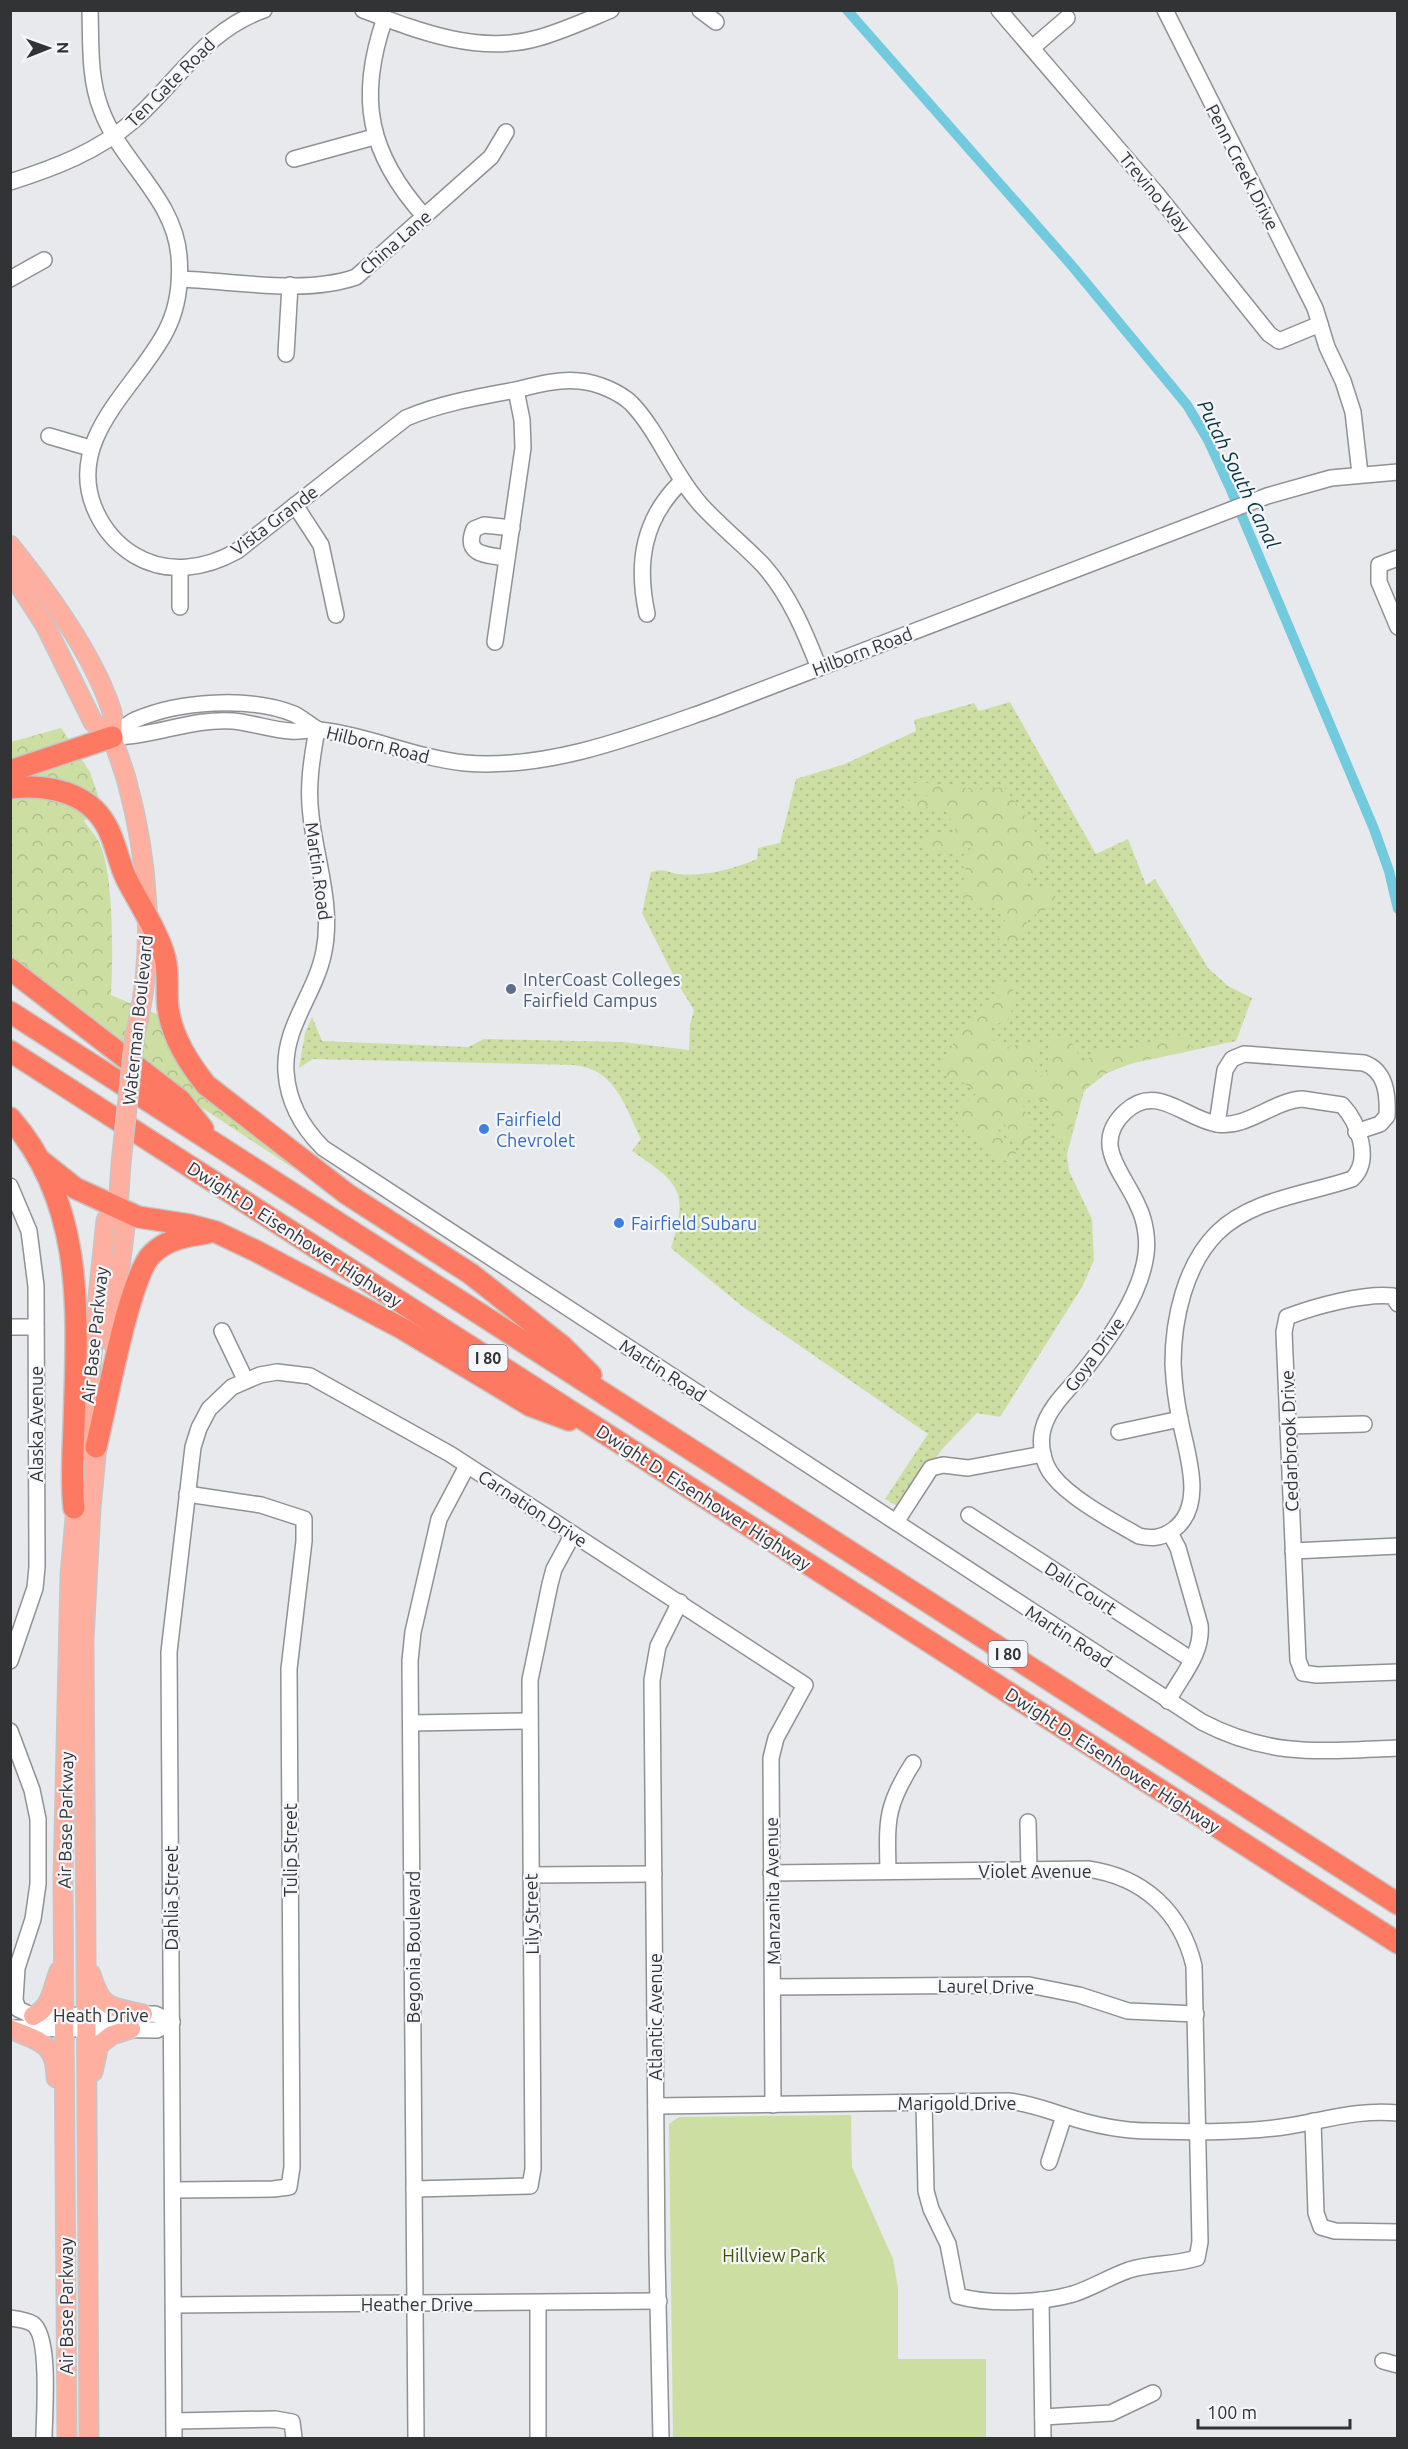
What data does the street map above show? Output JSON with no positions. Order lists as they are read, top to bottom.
{
  "streets": {
    "highway": ["Dwight D. Eisenhower Highway", "I 80"],
    "main road": ["Waterman Boulevard", "Air Base Parkway"],
    "street": [
      "Ten Gate Road",
      "Penn Creek Drive",
      "Trevino Way",
      "China Lane",
      "Vista Grande",
      "Hilborn Road",
      "Martin Road",
      "Goya Drive",
      "Alaska Avenue",
      "Cedarbrook Drive",
      "Carnation Drive",
      "Dali Court",
      "Tulip Street",
      "Violet Avenue",
      "Manzanita Avenue",
      "Dahlia Street",
      "Lily Street",
      "Begonia Boulevard",
      "Laurel Drive",
      "Heath Drive",
      "Atlantic Avenue",
      "Marigold Drive",
      "Heather Drive"
    ]
  },
  "crossings": [
    ["Ten Gate Road", "Vista Grande"],
    ["Penn Creek Drive", "Trevino Way"],
    ["Penn Creek Drive", "Hilborn Road"],
    ["China Lane", "Vista Grande"],
    ["Vista Grande", "Hilborn Road"],
    ["Hilborn Road", "Martin Road"],
    ["Hilborn Road", "Waterman Boulevard"],
    ["Waterman Boulevard", "Air Base Parkway"],
    ["Air Base Parkway", "Heath Drive"],
    ["Carnation Drive", "Manzanita Avenue"],
    ["Carnation Drive", "Dahlia Street"],
    ["Carnation Drive", "Lily Street"],
    ["Carnation Drive", "Begonia Boulevard"],
    ["Carnation Drive", "Atlantic Avenue"],
    ["Tulip Street", "Dahlia Street"],
    ["Violet Avenue", "Manzanita Avenue"],
    ["Violet Avenue", "Laurel Drive"],
    ["Violet Avenue", "Marigold Drive"],
    ["Manzanita Avenue", "Laurel Drive"],
    ["Manzanita Avenue", "Marigold Drive"],
    ["Dahlia Street", "Heath Drive"],
    ["Dahlia Street", "Heather Drive"],
    ["Lily Street", "Begonia Boulevard"],
    ["Begonia Boulevard", "Heather Drive"],
    ["Atlantic Avenue", "Marigold Drive"],
    ["Atlantic Avenue", "Heather Drive"]
  ],
  "water": ["Putah South Canal"],
  "parks": ["Hillview Park"],
  "places": ["InterCoast Colleges Fairfield Campus", "Fairfield Chevrolet", "Fairfield Subaru"],
  "scale_bar": "100 m",
  "north": "right"
}
